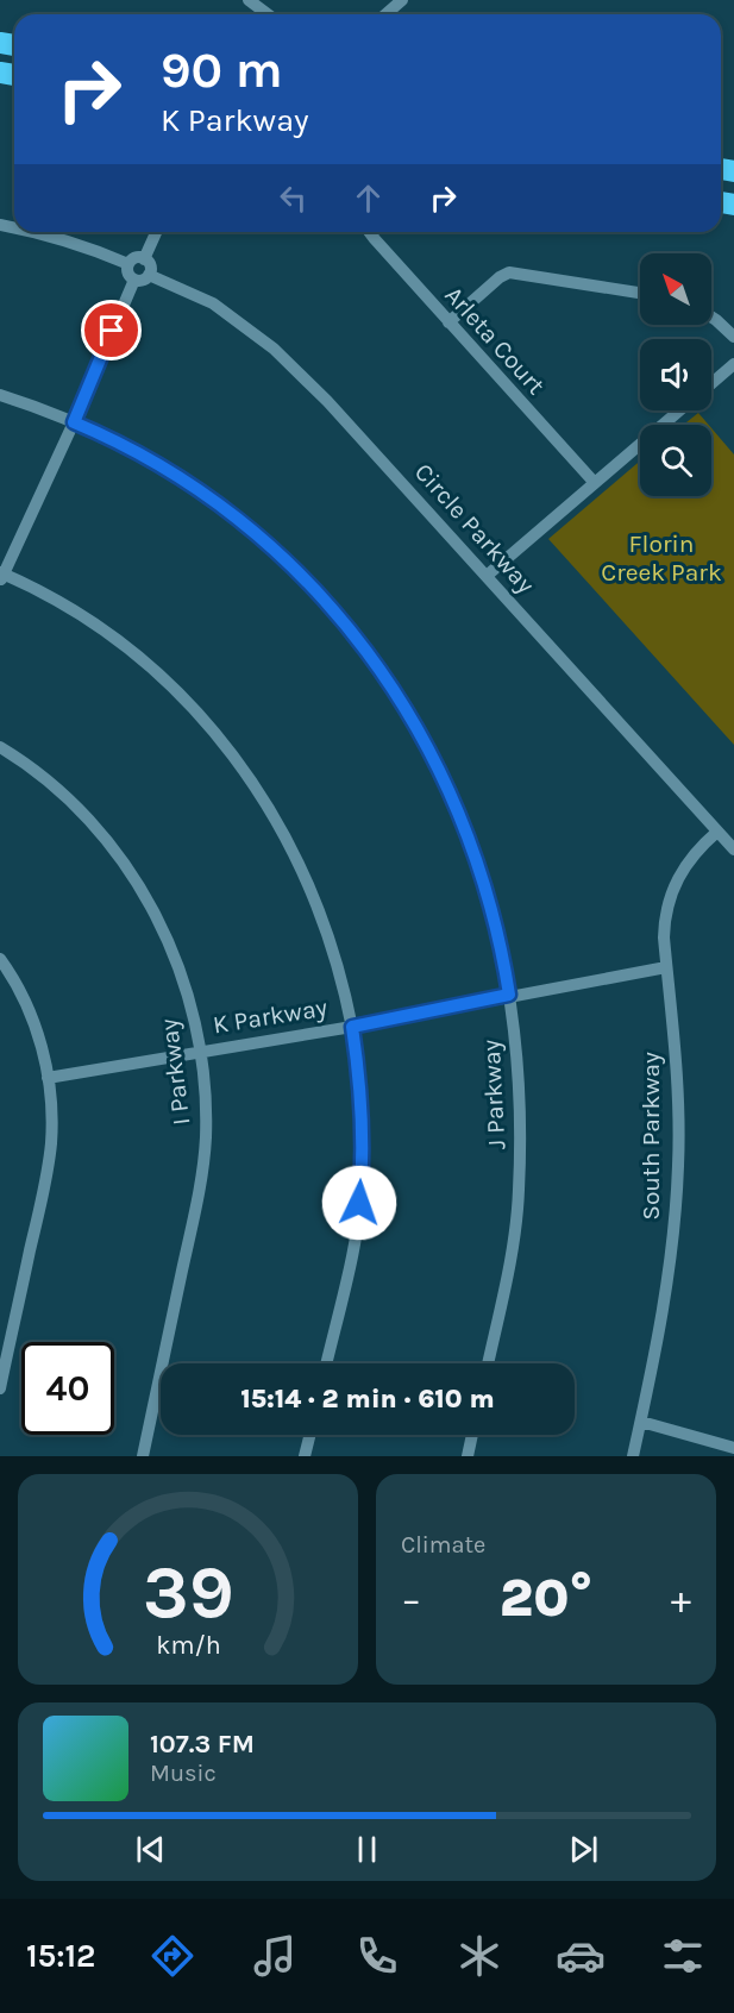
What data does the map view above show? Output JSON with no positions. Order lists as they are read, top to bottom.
{
  "streets": {
    "street": [
      "Arleta Court",
      "Circle Parkway",
      "K Parkway",
      "I Parkway",
      "J Parkway",
      "South Parkway"
    ]
  },
  "crossings": [
    ["Circle Parkway", "South Parkway"],
    ["K Parkway", "I Parkway"],
    ["K Parkway", "J Parkway"],
    ["K Parkway", "South Parkway"]
  ],
  "parks": ["Florin Creek Park"],
  "north": "top left",
  "page": {
    "turn": ["90 m", "K Parkway"],
    "limit": "40",
    "trip": "15:14 · 2 min · 610 m",
    "tile": "Climate",
    "heat": ["−", "20°", "+"],
    "song": ["107.3 FM", "Music"],
    "tabs": "15:12",
    "gauge": ["39", "km/h"]
  }
}
